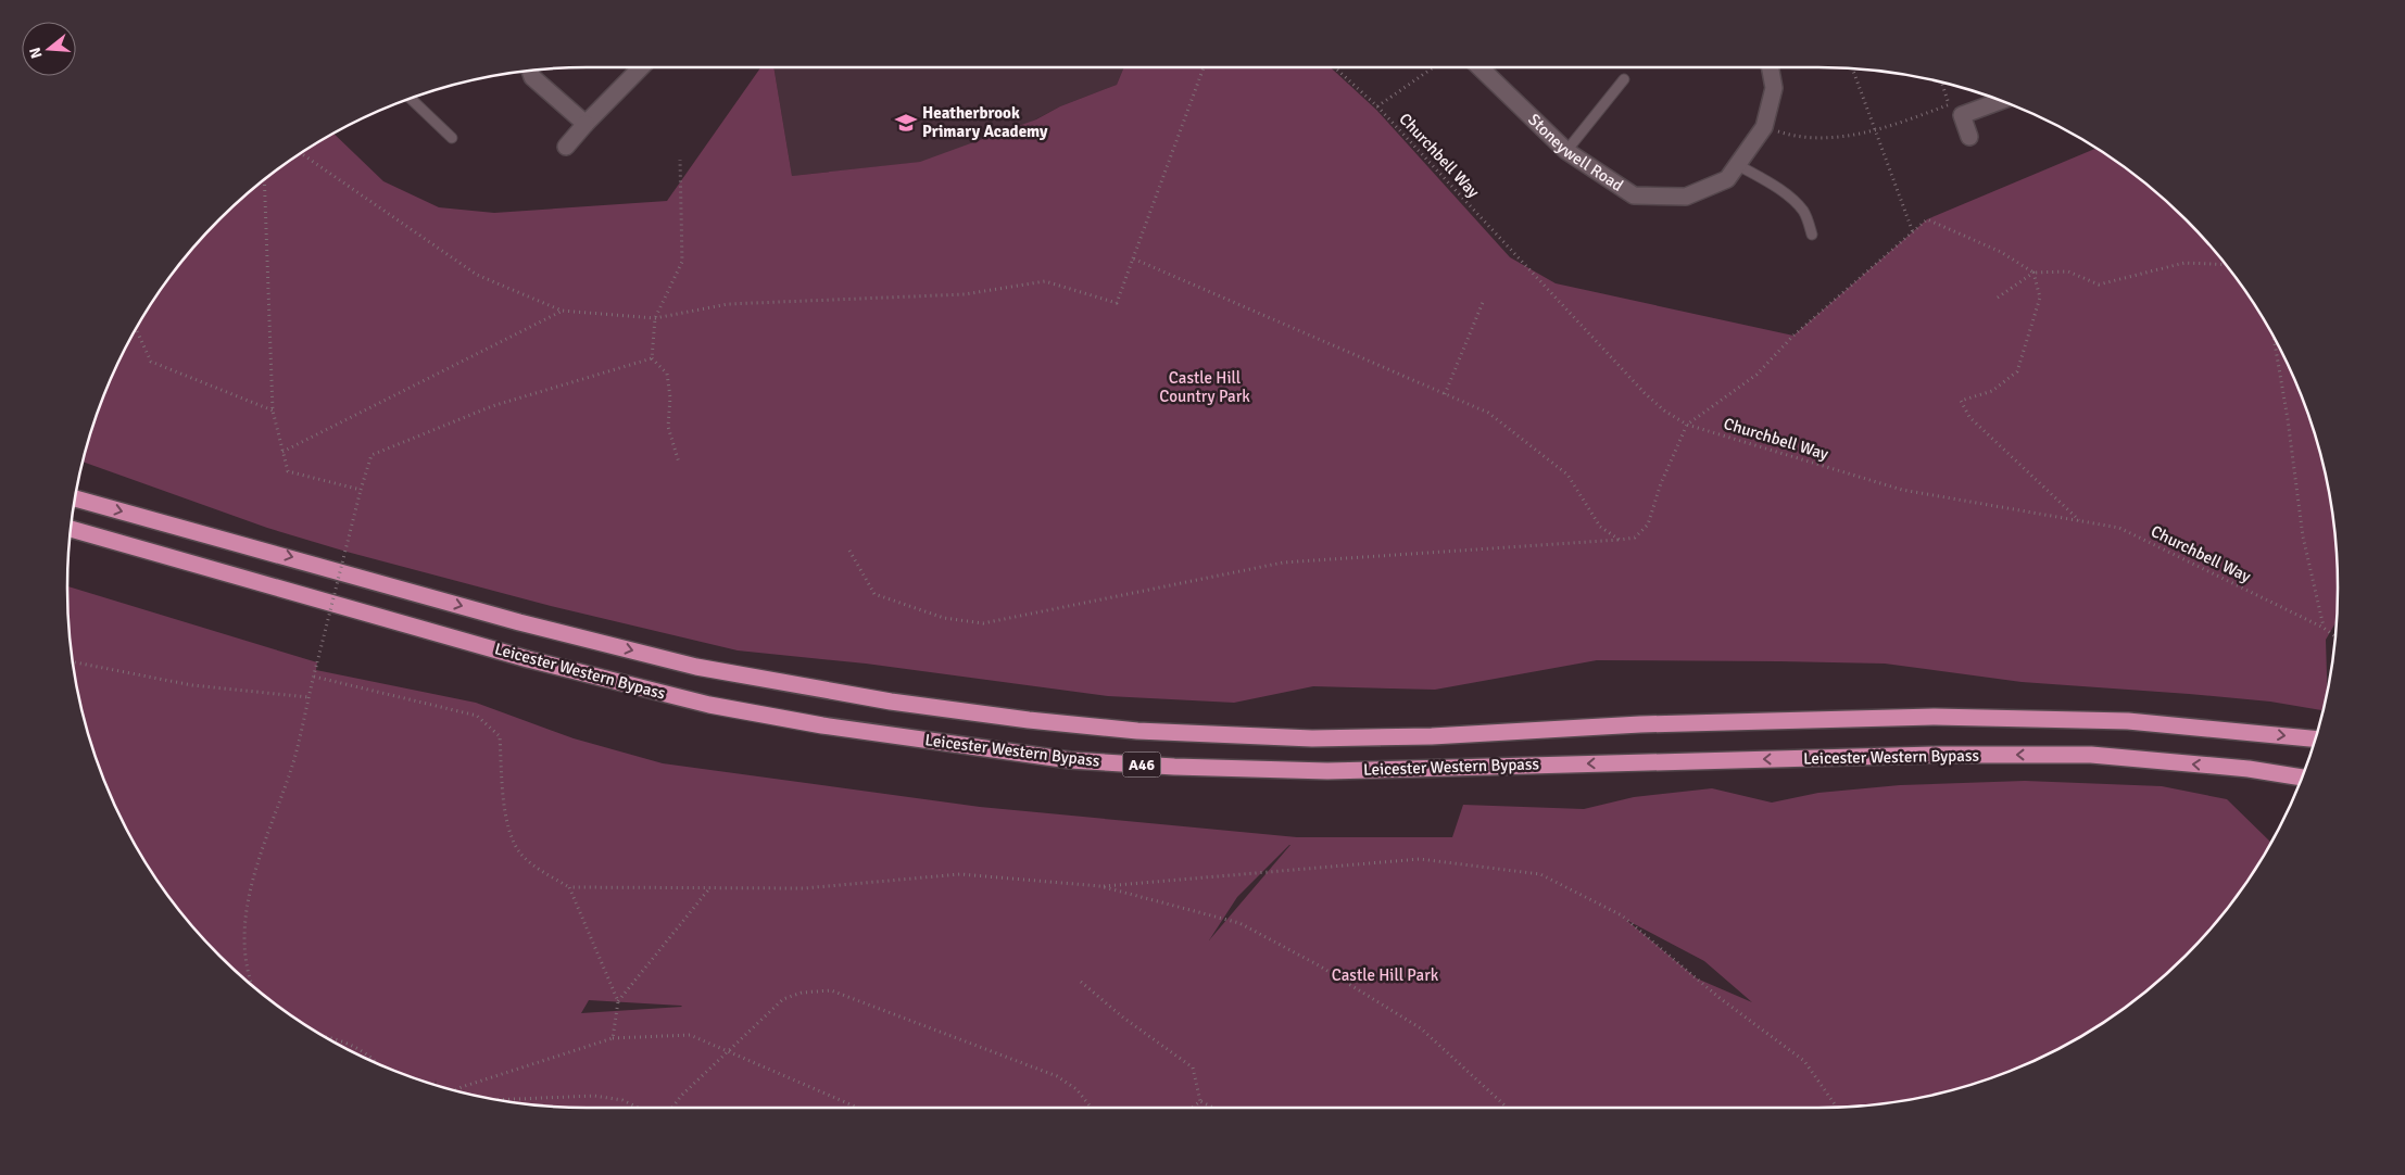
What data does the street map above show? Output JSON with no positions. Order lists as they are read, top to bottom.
{
  "streets": {
    "highway": ["Leicester Western Bypass", "A46"],
    "street": ["Stoneywell Road"],
    "path": ["Churchbell Way"]
  },
  "parks": ["Castle Hill Country Park", "Castle Hill Park"],
  "places": {
    "school or university": ["Heatherbrook Primary Academy"]
  },
  "north": "left"
}
